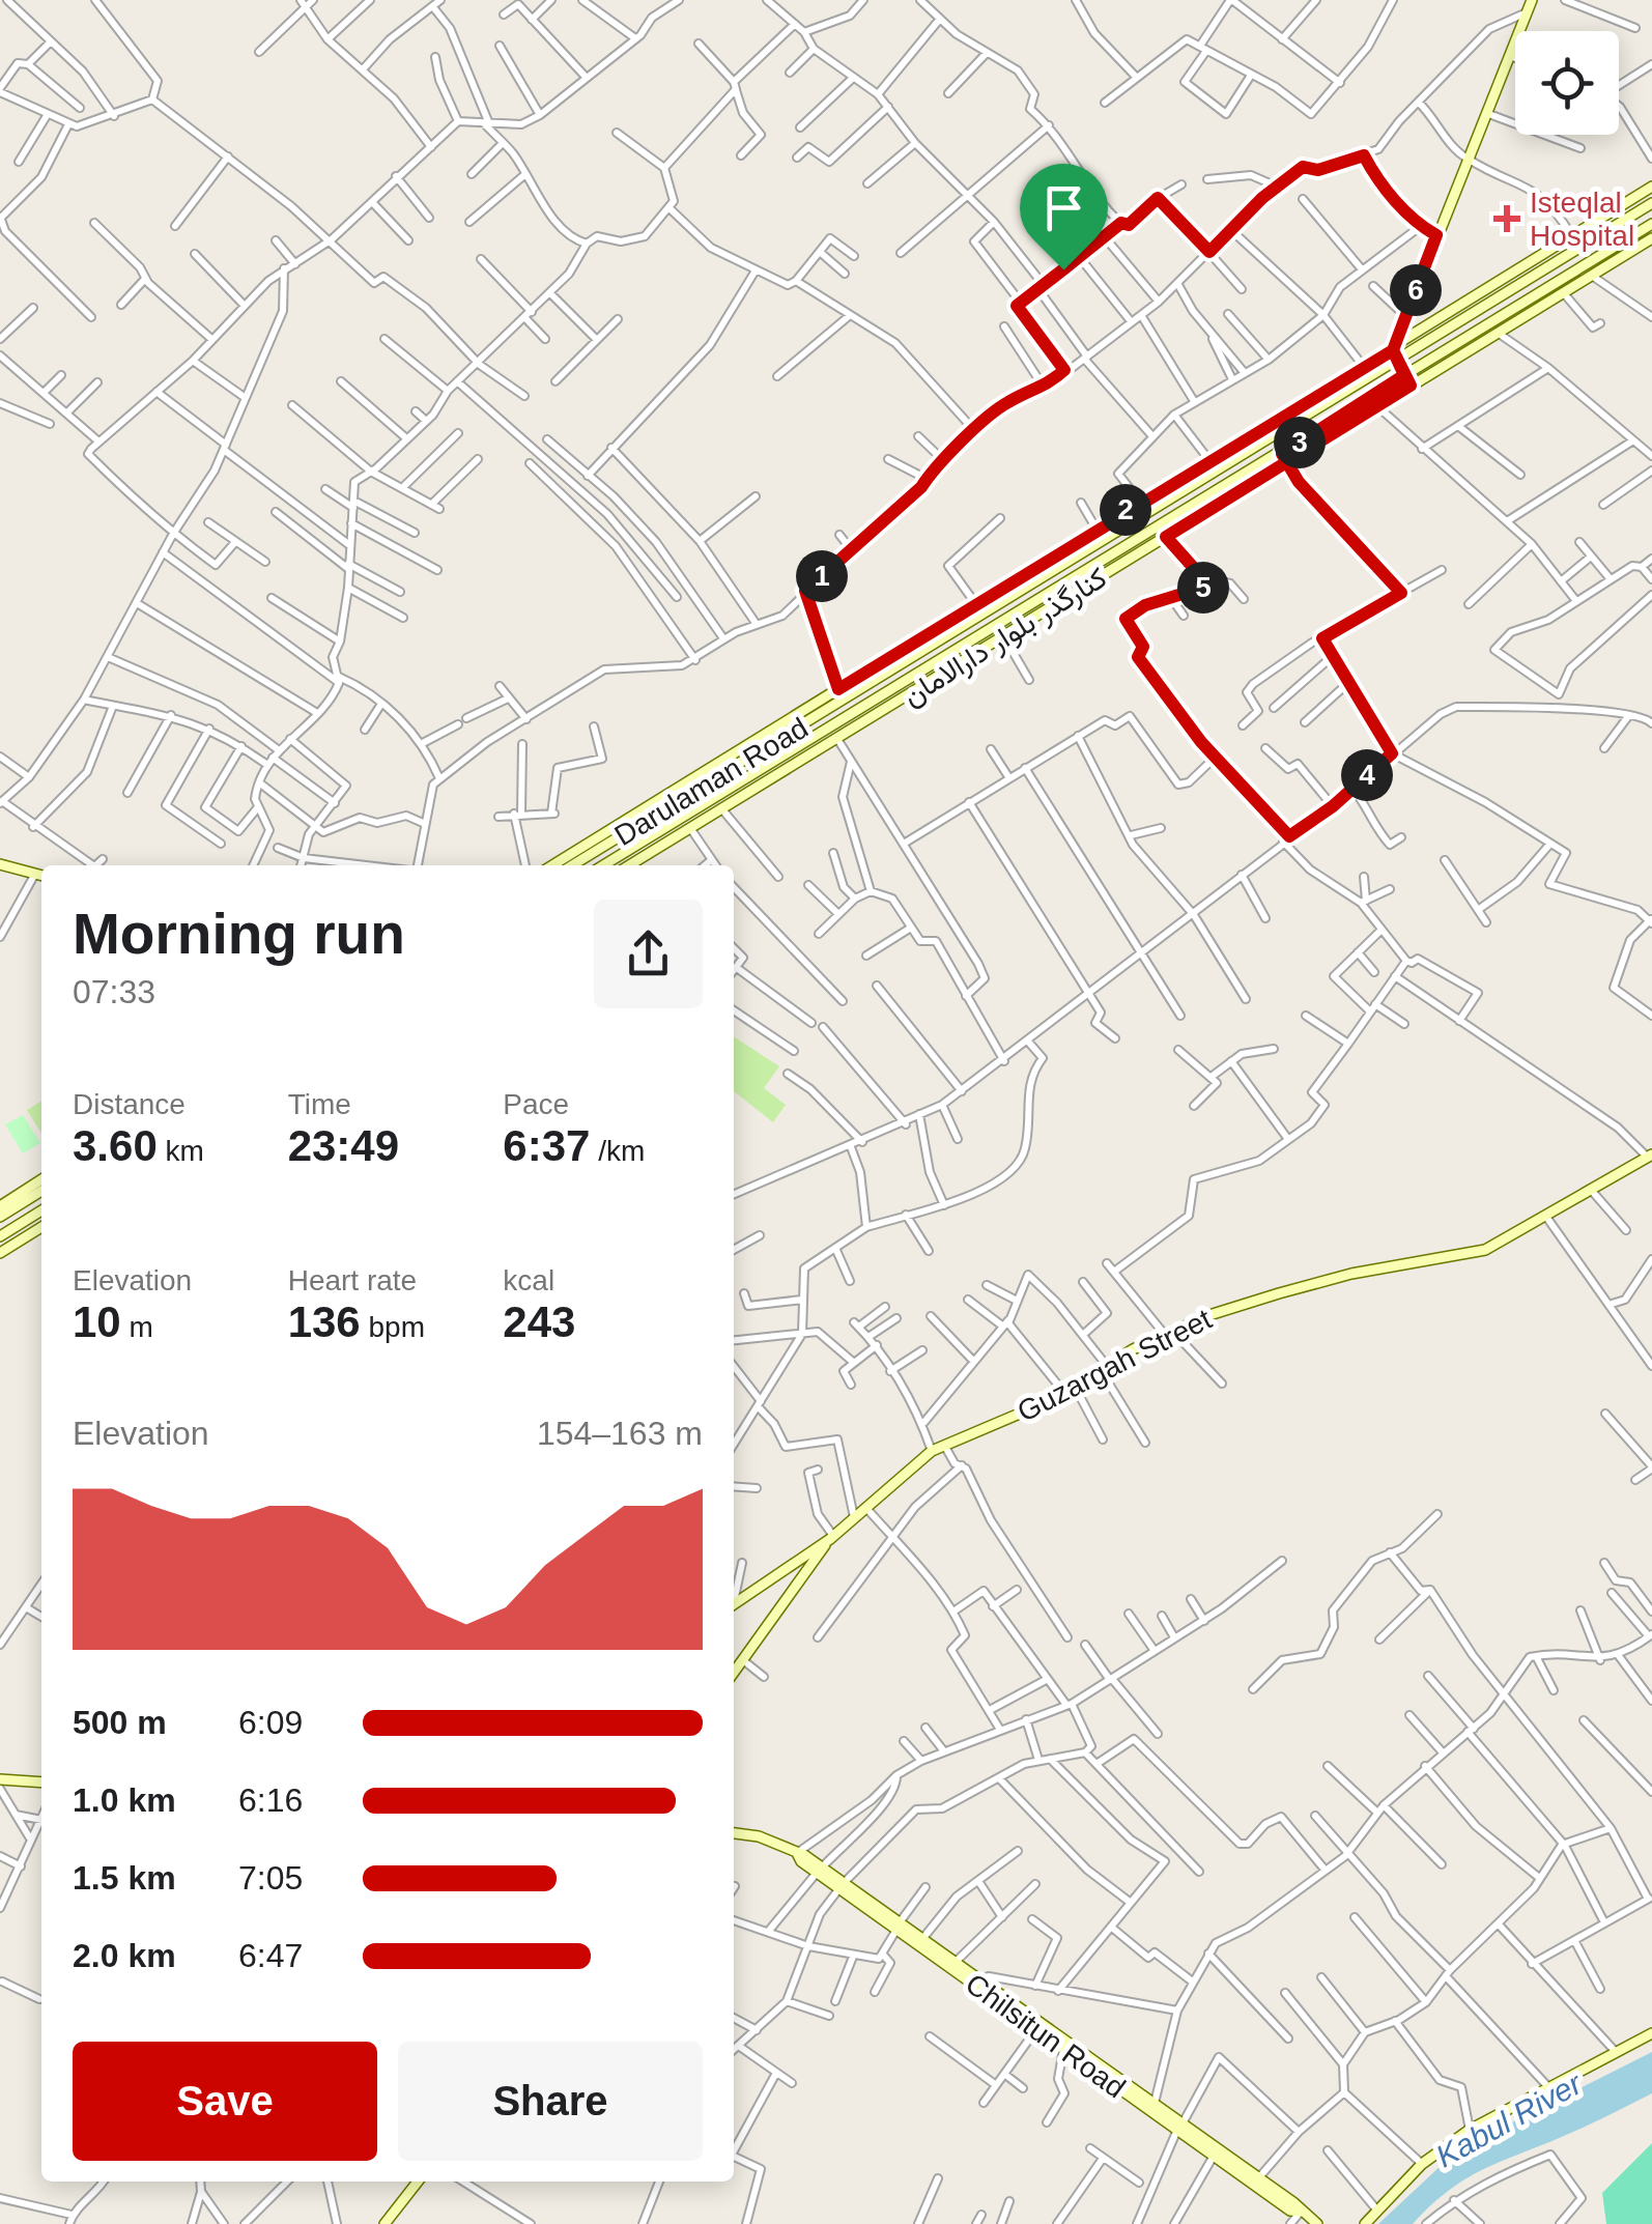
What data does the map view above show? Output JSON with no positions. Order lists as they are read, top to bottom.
{
  "streets": {
    "street": [
      "کنارگذر بلوار دارالامان",
      "Darulaman Road",
      "Guzargah Street",
      "Chilsitun Road"
    ]
  },
  "crossings": [
    ["کنارگذر بلوار دارالامان", "Darulaman Road"]
  ],
  "water": ["Kabul River"],
  "places": {
    "health": ["Isteqlal Hospital"]
  },
  "page": {
    "pins": [
      "6",
      "3",
      "2",
      "1",
      "5",
      "4"
    ],
    "heading": ["Morning run", "07:33"],
    "stats": [
      ["Distance", "3.60 km"],
      ["Time", "23:49"],
      ["Pace", "6:37 /km"],
      ["Elevation", "10 m"],
      ["Heart rate", "136 bpm"],
      ["kcal", "243"]
    ],
    "chart": ["Elevation", "154–163 m"],
    "list": [
      {
        "name": "500 m",
        "note": "6:09"
      },
      {
        "name": "1.0 km",
        "note": "6:16"
      },
      {
        "name": "1.5 km",
        "note": "7:05"
      },
      {
        "name": "2.0 km",
        "note": "6:47"
      }
    ],
    "buttons": ["Save", "Share"]
  }
}
